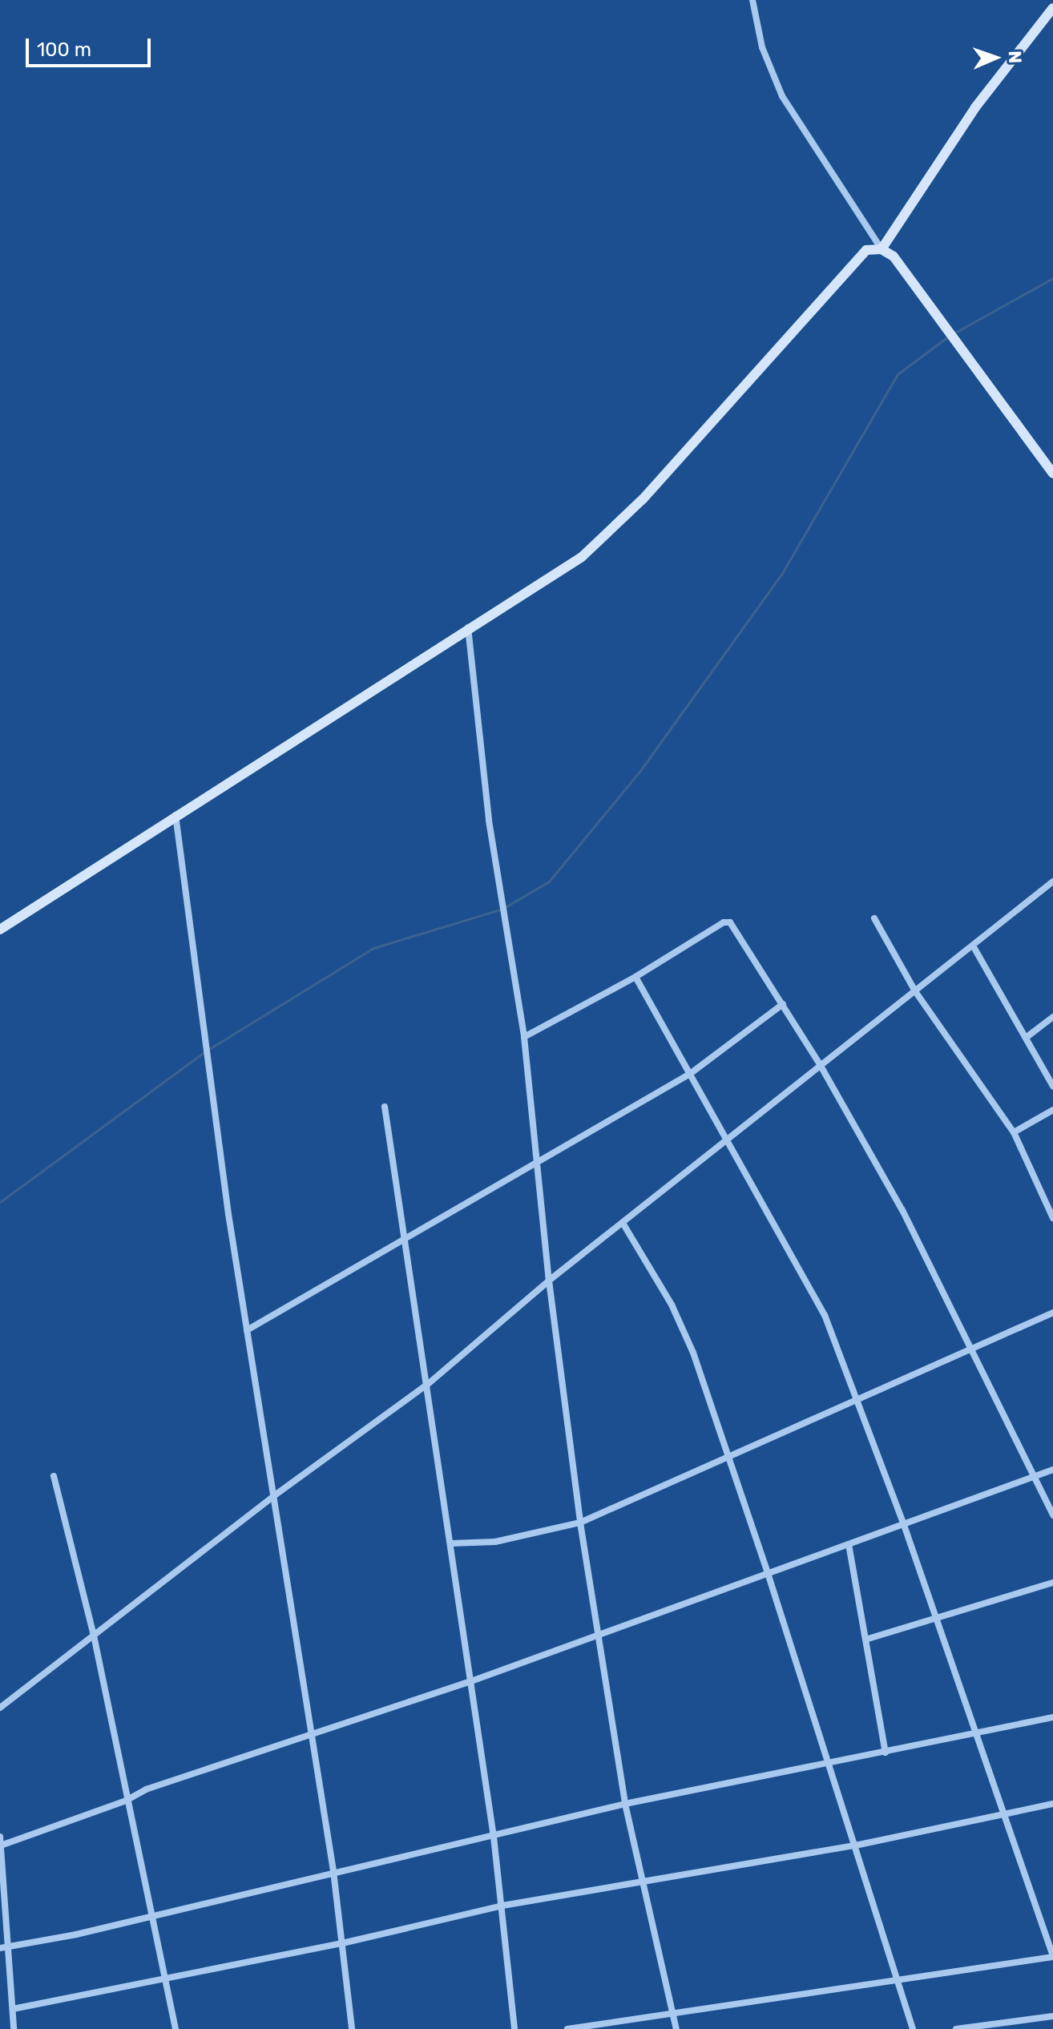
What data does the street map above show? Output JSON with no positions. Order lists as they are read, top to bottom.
{
  "scale_bar": "100 m",
  "north": "right"
}
